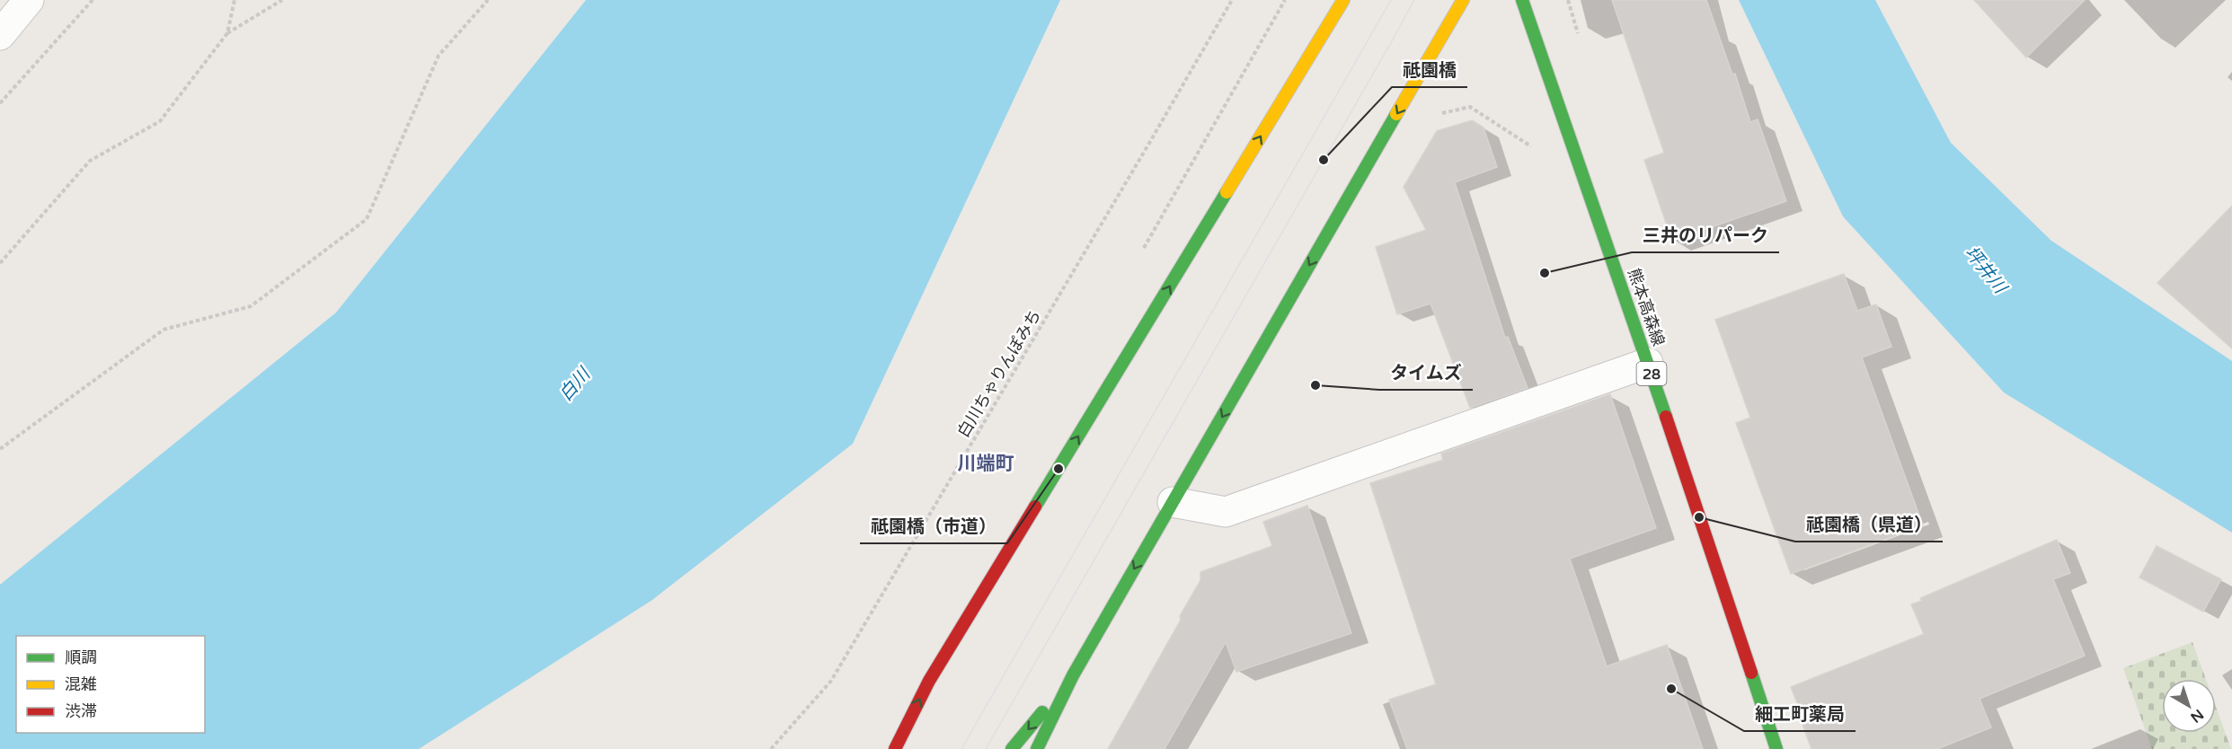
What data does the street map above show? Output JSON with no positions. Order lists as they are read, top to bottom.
{
  "streets": {
    "street": ["熊本高森線", "28"],
    "path": ["白川ちゃりんぽみち"]
  },
  "districts": ["川端町"],
  "water": ["坪井川", "白川"],
  "places": [
    "祗園橋",
    "三井のリパーク",
    "タイムズ",
    "祗園橋（市道）",
    "祗園橋（県道）",
    "細工町薬局"
  ],
  "legend": ["順調", "混雑", "渋滞"],
  "north": "bottom right"
}
